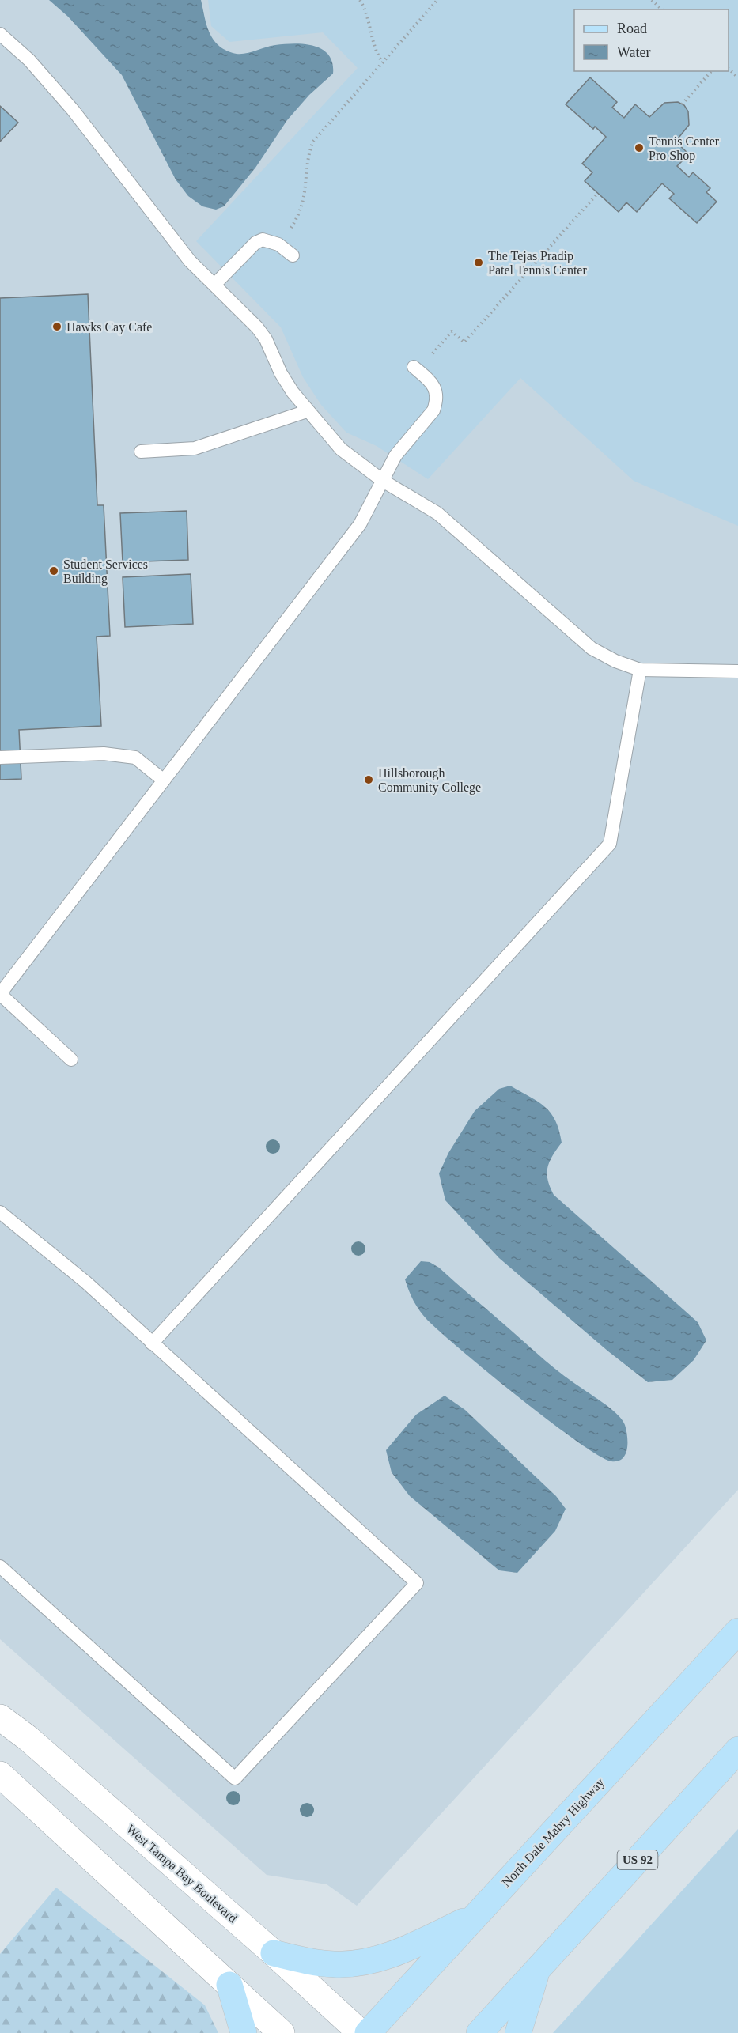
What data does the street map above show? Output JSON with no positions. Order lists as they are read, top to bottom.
{
  "streets": {
    "main road": ["North Dale Mabry Highway", "US 92"],
    "street": ["West Tampa Bay Boulevard"]
  },
  "places": [
    "Tennis Center Pro Shop",
    "The Tejas Pradip Patel Tennis Center",
    "Hawks Cay Cafe",
    "Student Services Building",
    "Hillsborough Community College"
  ],
  "legend": ["Road", "Water"]
}
